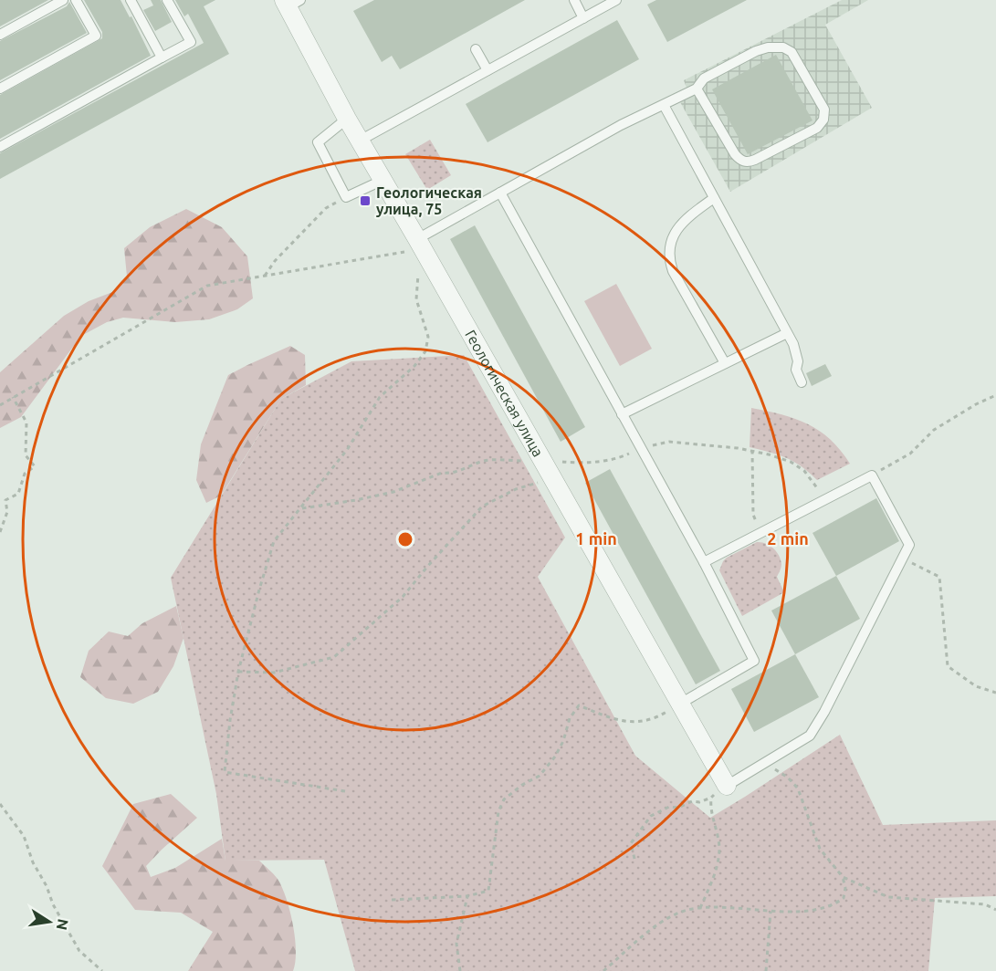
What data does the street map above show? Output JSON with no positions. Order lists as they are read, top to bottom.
{
  "streets": {
    "street": ["Геологическая улица"]
  },
  "places": {
    "transit": ["Геологическая улица, 75"]
  },
  "north": "right",
  "rings": ["1 min", "2 min"]
}
